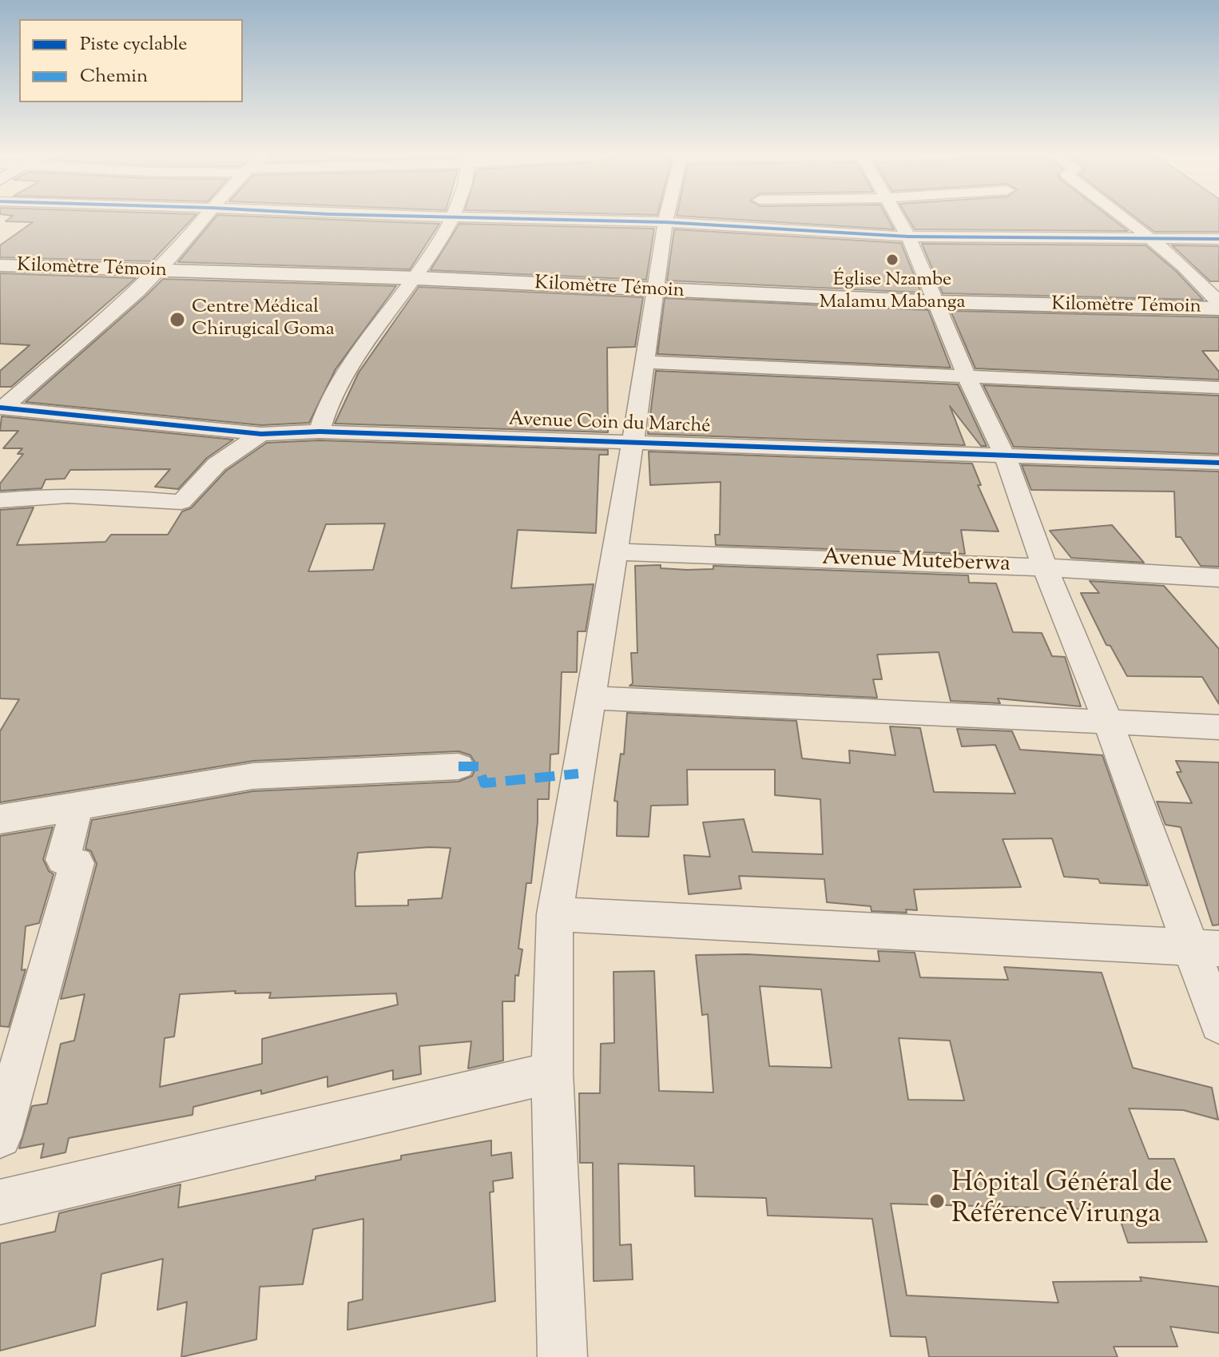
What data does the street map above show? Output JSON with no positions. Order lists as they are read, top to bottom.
{
  "streets": {
    "main road": ["Kilomètre Témoin"],
    "street": ["Avenue Coin du Marché", "Avenue Muteberwa"]
  },
  "places": ["Église Nzambe Malamu Mabanga", "Centre Médical Chirugical Goma", "Hôpital Général de RéférenceVirunga"],
  "legend": ["Piste cyclable", "Chemin"]
}
